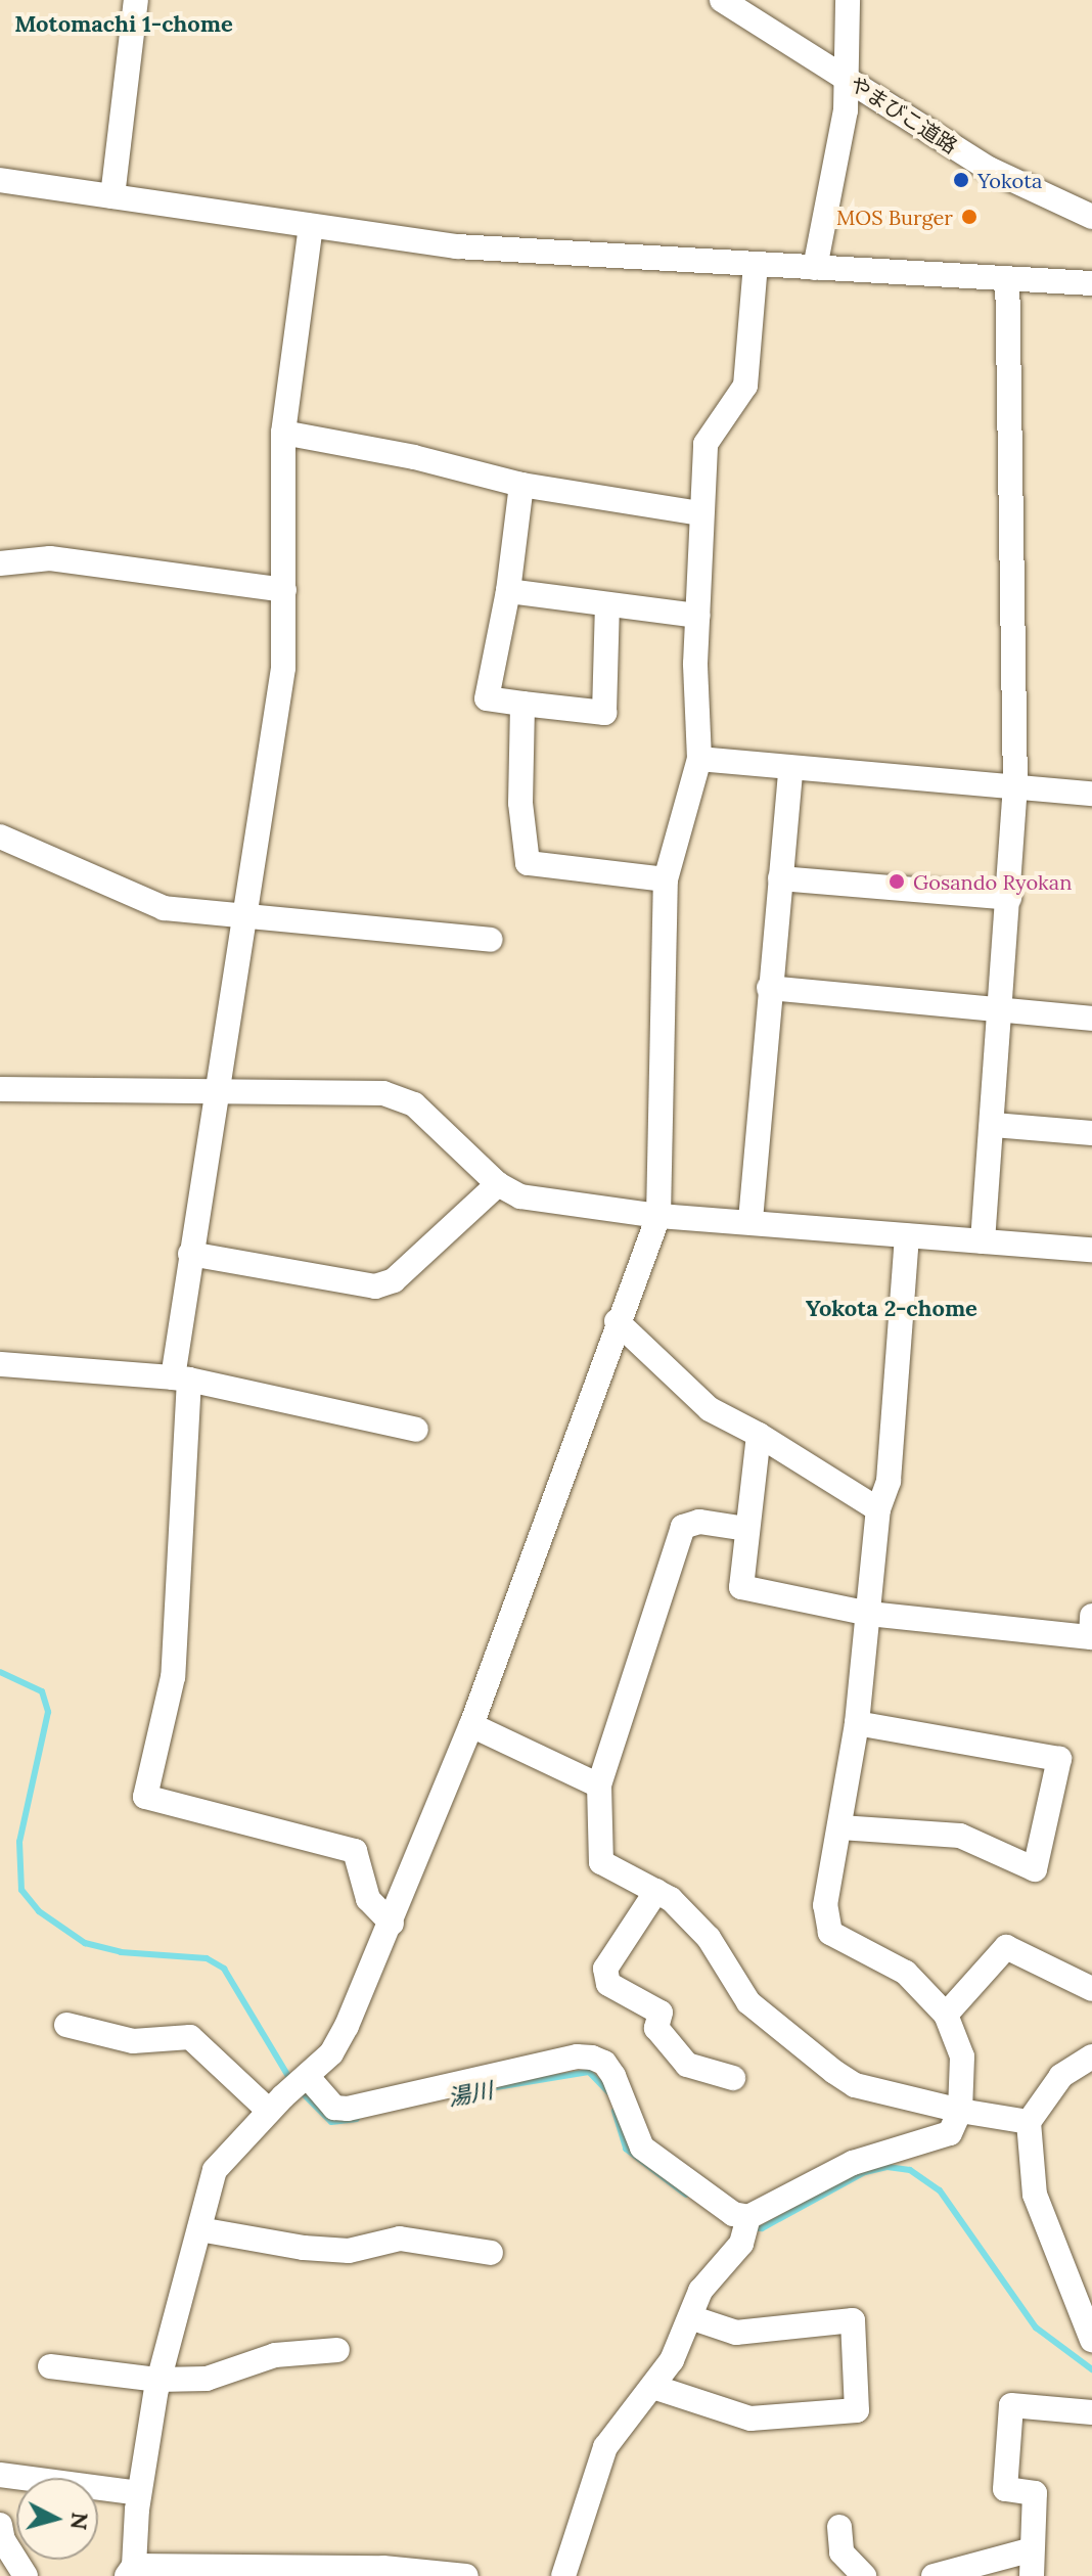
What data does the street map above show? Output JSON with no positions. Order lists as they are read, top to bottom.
{
  "streets": {
    "street": ["やまびこ道路"]
  },
  "districts": ["Motomachi 1-chome", "Yokota 2-chome"],
  "water": ["湯川"],
  "places": ["Yokota", "MOS Burger", "Gosando Ryokan"],
  "north": "right"
}
